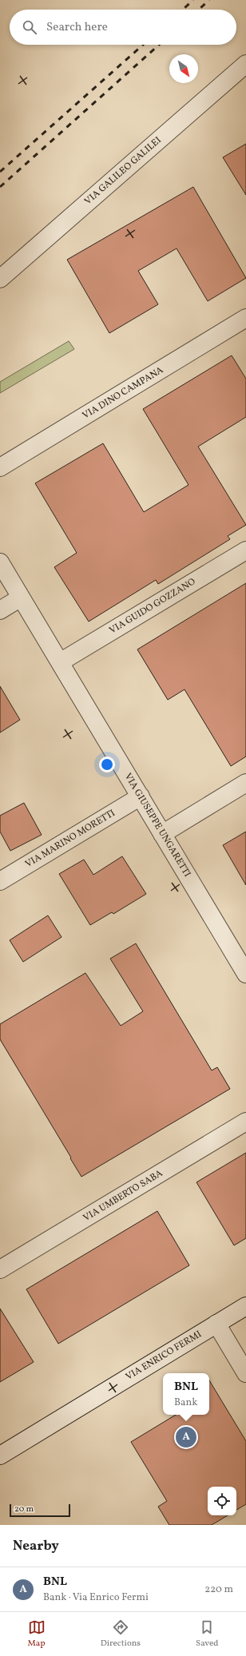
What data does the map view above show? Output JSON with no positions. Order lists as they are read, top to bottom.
{
  "streets": {
    "street": [
      "VIA GALILEO GALILEI",
      "VIA DINO CAMPANA",
      "VIA GUIDO GOZZANO",
      "VIA GIUSEPPE UNGARETTI",
      "VIA MARINO MORETTI",
      "VIA UMBERTO SABA",
      "VIA ENRICO FERMI"
    ]
  },
  "crossings": [
    ["VIA GUIDO GOZZANO", "VIA GIUSEPPE UNGARETTI"],
    ["VIA GIUSEPPE UNGARETTI", "VIA MARINO MORETTI"]
  ],
  "scale_bar": "20 m",
  "north": "bottom right",
  "page": {
    "search": "Search here",
    "popup": ["BNL", "Bank"],
    "pins": "A",
    "scale": "20 m",
    "heading": "Nearby",
    "list": [
      {
        "mark": "A",
        "name": "BNL",
        "note": "Bank · Via Enrico Fermi",
        "value": "220 m"
      }
    ],
    "nav": ["Map", "Directions", "Saved"]
  }
}
